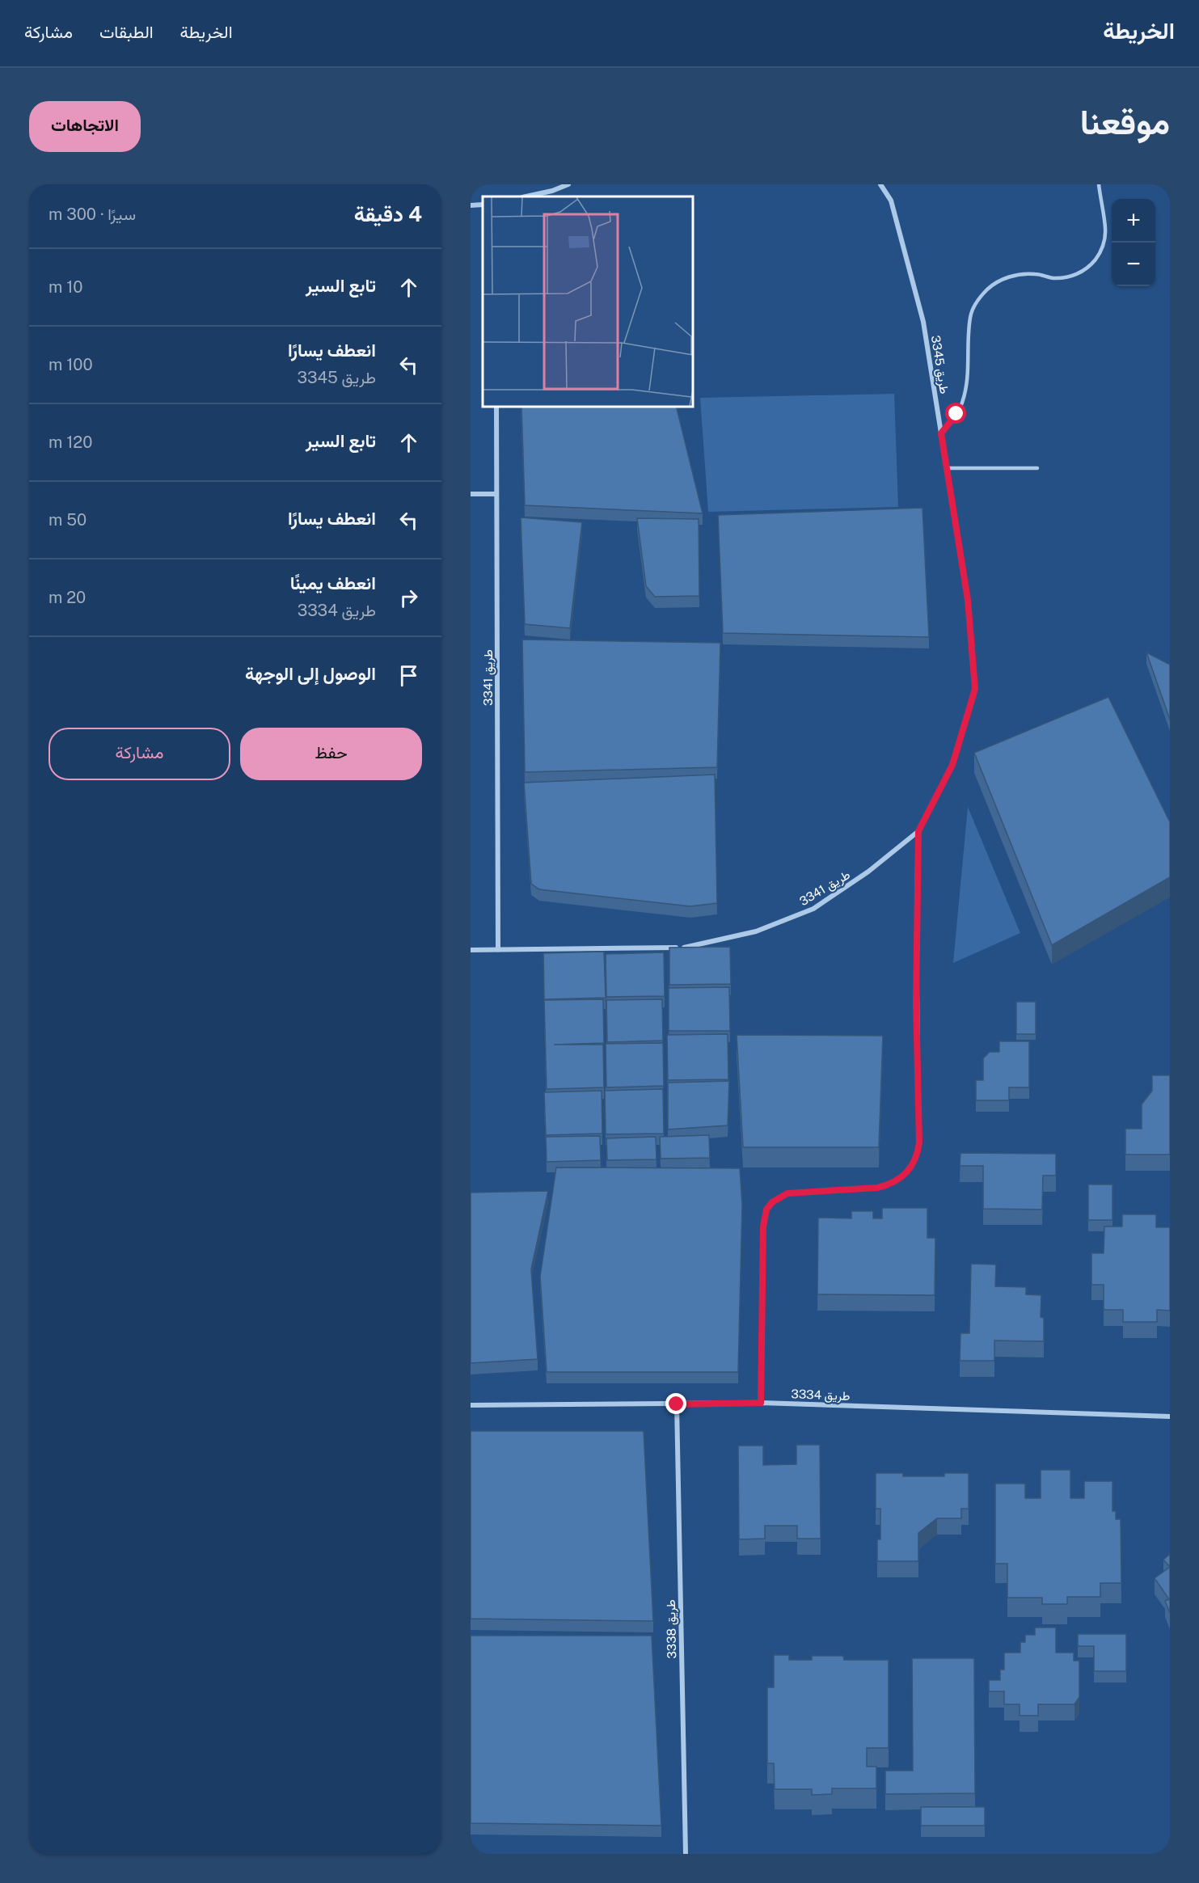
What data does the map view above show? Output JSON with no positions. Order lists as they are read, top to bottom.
{
  "streets": {
    "street": [
      "طريق 3345",
      "طريق 3341",
      "طريق 3334",
      "طريق 3338"
    ]
  },
  "crossings": [
    ["طريق 3345", "طريق 3341"],
    ["طريق 3334", "طريق 3338"]
  ],
  "page": {
    "header": "الخريطة",
    "nav": ["الخريطة", "الطبقات", "مشاركة"],
    "title": "موقعنا",
    "buttons": [
      "الاتجاهات",
      ["حفظ", "مشاركة"]
    ],
    "heading": ["4 دقيقة", "سيرًا · 300 m"],
    "map_buttons": ["+", "−"],
    "list": [
      ["تابع السير", "10 m"],
      ["انعطف يسارًا", "طريق 3345", "100 m"],
      ["تابع السير", "120 m"],
      ["انعطف يسارًا", "50 m"],
      ["انعطف يمينًا", "طريق 3334", "20 m"],
      "الوصول إلى الوجهة"
    ]
  }
}
